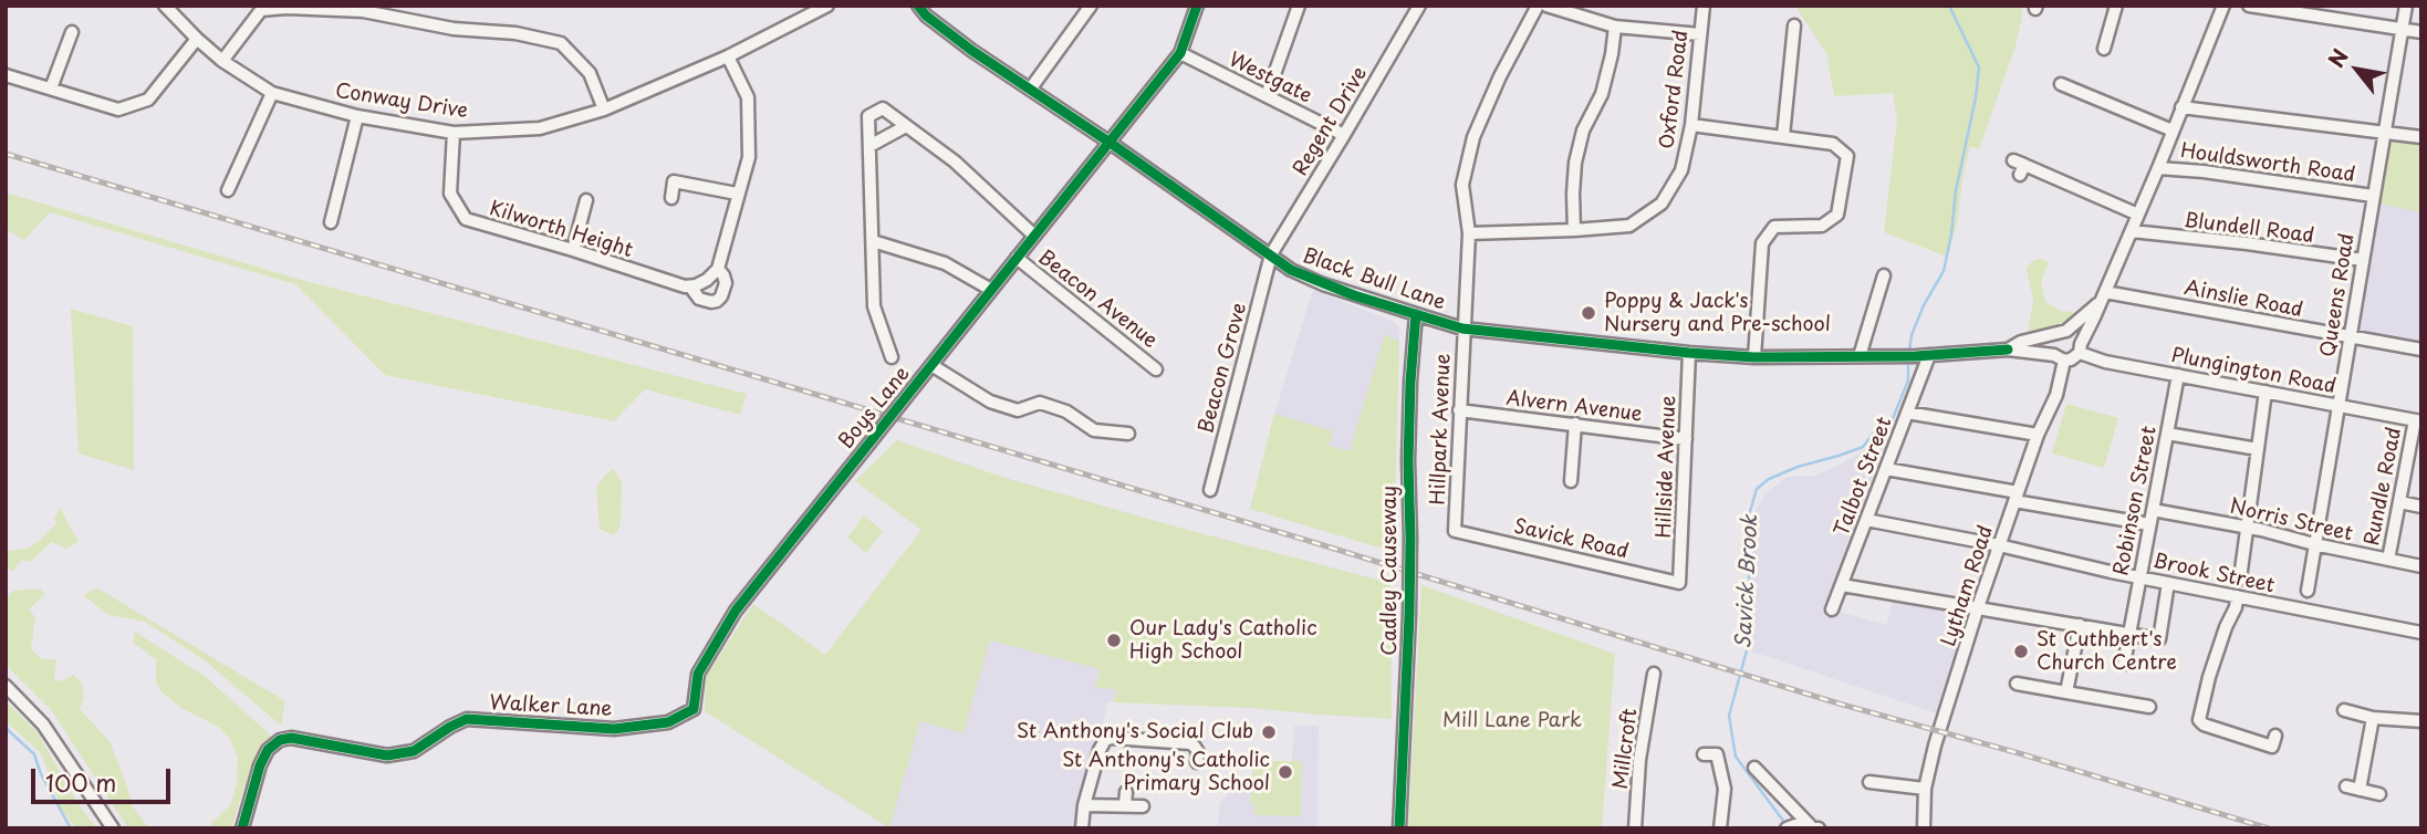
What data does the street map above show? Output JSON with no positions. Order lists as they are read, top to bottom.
{
  "streets": {
    "street": [
      "Westgate",
      "Oxford Road",
      "Conway Drive",
      "Regent Drive",
      "Houldsworth Road",
      "Blundell Road",
      "Kilworth Height",
      "Black Bull Lane",
      "Queens Road",
      "Beacon Avenue",
      "Ainslie Road",
      "Beacon Grove",
      "Plungington Road",
      "Alvern Avenue",
      "Boys Lane",
      "Hillpark Avenue",
      "Hillside Avenue",
      "Talbot Street",
      "Rundle Road",
      "Robinson Street",
      "Norris Street",
      "Savick Road",
      "Cadley Causeway",
      "Brook Street",
      "Lytham Road",
      "Walker Lane",
      "Millcroft"
    ]
  },
  "crossings": [
    ["Westgate", "Regent Drive"],
    ["Westgate", "Boys Lane"],
    ["Oxford Road", "Hillpark Avenue"],
    ["Conway Drive", "Kilworth Height"],
    ["Regent Drive", "Black Bull Lane"],
    ["Regent Drive", "Beacon Grove"],
    ["Houldsworth Road", "Queens Road"],
    ["Blundell Road", "Queens Road"],
    ["Black Bull Lane", "Beacon Grove"],
    ["Black Bull Lane", "Boys Lane"],
    ["Black Bull Lane", "Hillpark Avenue"],
    ["Black Bull Lane", "Hillside Avenue"],
    ["Black Bull Lane", "Talbot Street"],
    ["Black Bull Lane", "Cadley Causeway"],
    ["Queens Road", "Ainslie Road"],
    ["Queens Road", "Plungington Road"],
    ["Queens Road", "Norris Street"],
    ["Beacon Avenue", "Boys Lane"],
    ["Plungington Road", "Rundle Road"],
    ["Plungington Road", "Robinson Street"],
    ["Plungington Road", "Lytham Road"],
    ["Alvern Avenue", "Hillpark Avenue"],
    ["Alvern Avenue", "Hillside Avenue"],
    ["Boys Lane", "Walker Lane"],
    ["Hillpark Avenue", "Savick Road"],
    ["Hillside Avenue", "Savick Road"],
    ["Talbot Street", "Brook Street"],
    ["Rundle Road", "Norris Street"],
    ["Robinson Street", "Norris Street"],
    ["Robinson Street", "Brook Street"],
    ["Brook Street", "Lytham Road"]
  ],
  "water": ["Savick Brook"],
  "parks": ["Mill Lane Park"],
  "places": [
    "Poppy & Jack's Nursery and Pre-school",
    "Our Lady's Catholic High School",
    "St Cuthbert's Church Centre",
    "St Anthony's Social Club",
    "St Anthony's Catholic Primary School"
  ],
  "scale_bar": "100 m",
  "north": "top left"
}
